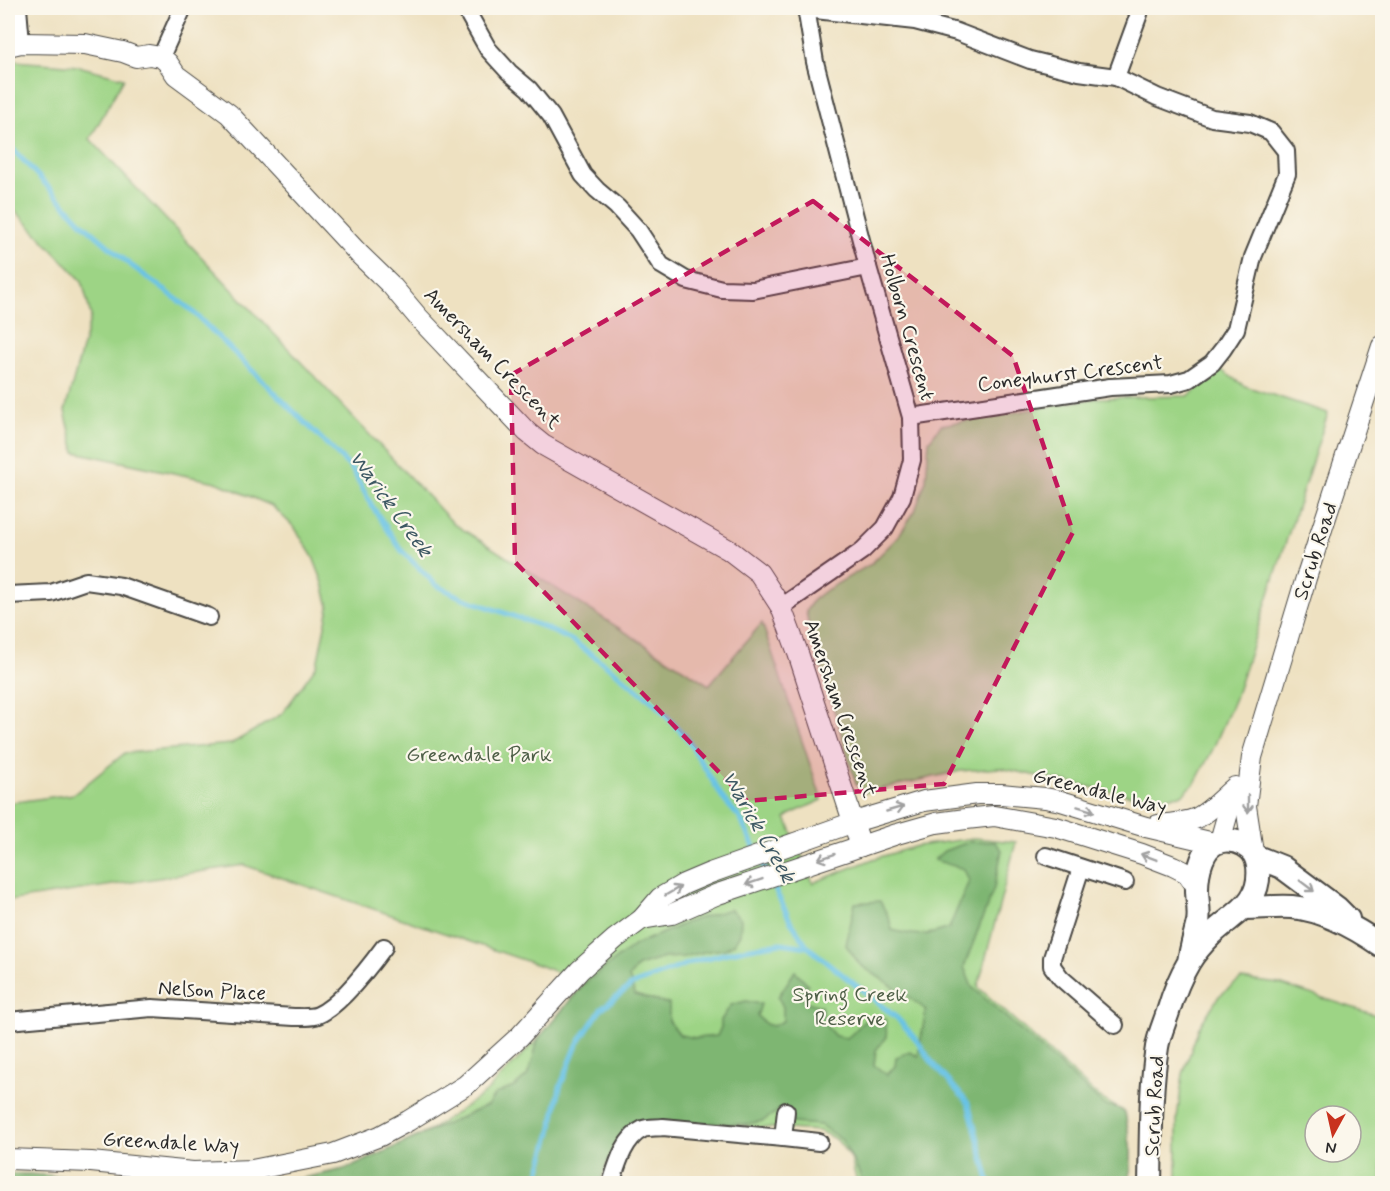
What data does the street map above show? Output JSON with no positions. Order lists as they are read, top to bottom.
{
  "streets": {
    "main road": ["Scrub Road"],
    "street": [
      "Holborn Crescent",
      "Amersham Crescent",
      "Coneyhurst Crescent",
      "Greendale Way",
      "Nelson Place"
    ]
  },
  "crossings": [
    ["Holborn Crescent", "Amersham Crescent"],
    ["Holborn Crescent", "Coneyhurst Crescent"],
    ["Amersham Crescent", "Greendale Way"],
    ["Scrub Road", "Greendale Way"]
  ],
  "water": ["Warick Creek"],
  "parks": ["Greendale Park", "Spring Creek Reserve"],
  "north": "bottom"
}
